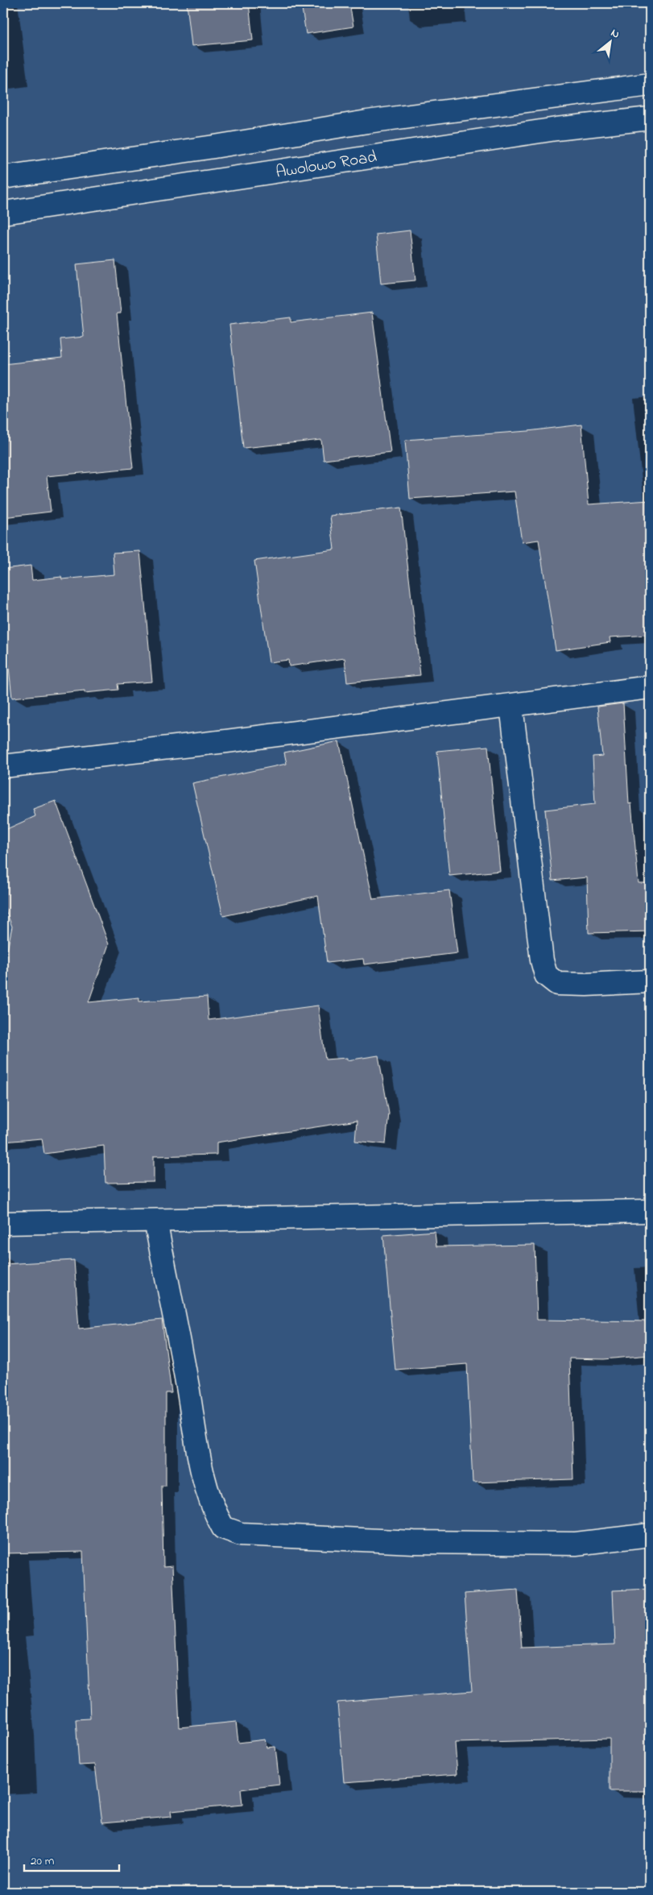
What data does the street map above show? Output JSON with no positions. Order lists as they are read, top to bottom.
{
  "streets": {
    "street": ["Awolowo Road"]
  },
  "scale_bar": "20 m",
  "north": "top right"
}
